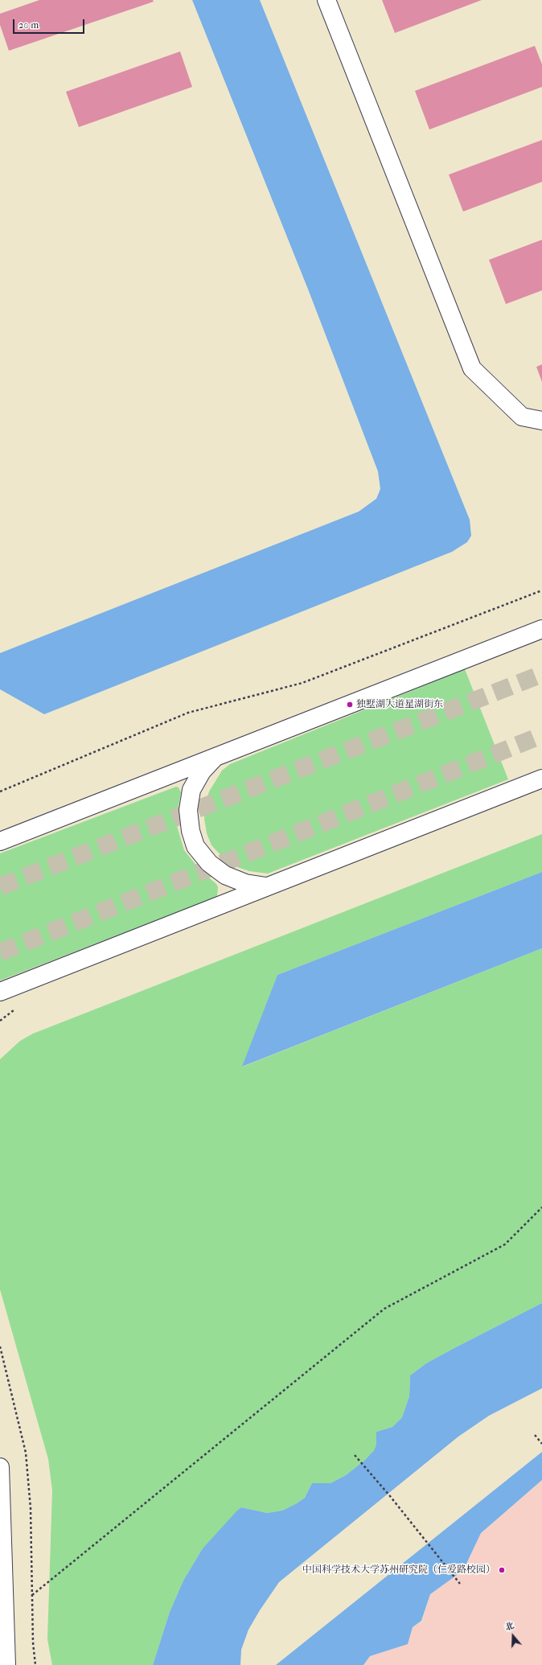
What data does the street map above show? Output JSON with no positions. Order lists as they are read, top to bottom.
{
  "places": ["独墅湖大道星湖街东", "中国科学技术大学苏州研究院（仁爱路校园）"],
  "scale_bar": "20 m",
  "north": "top"
}
